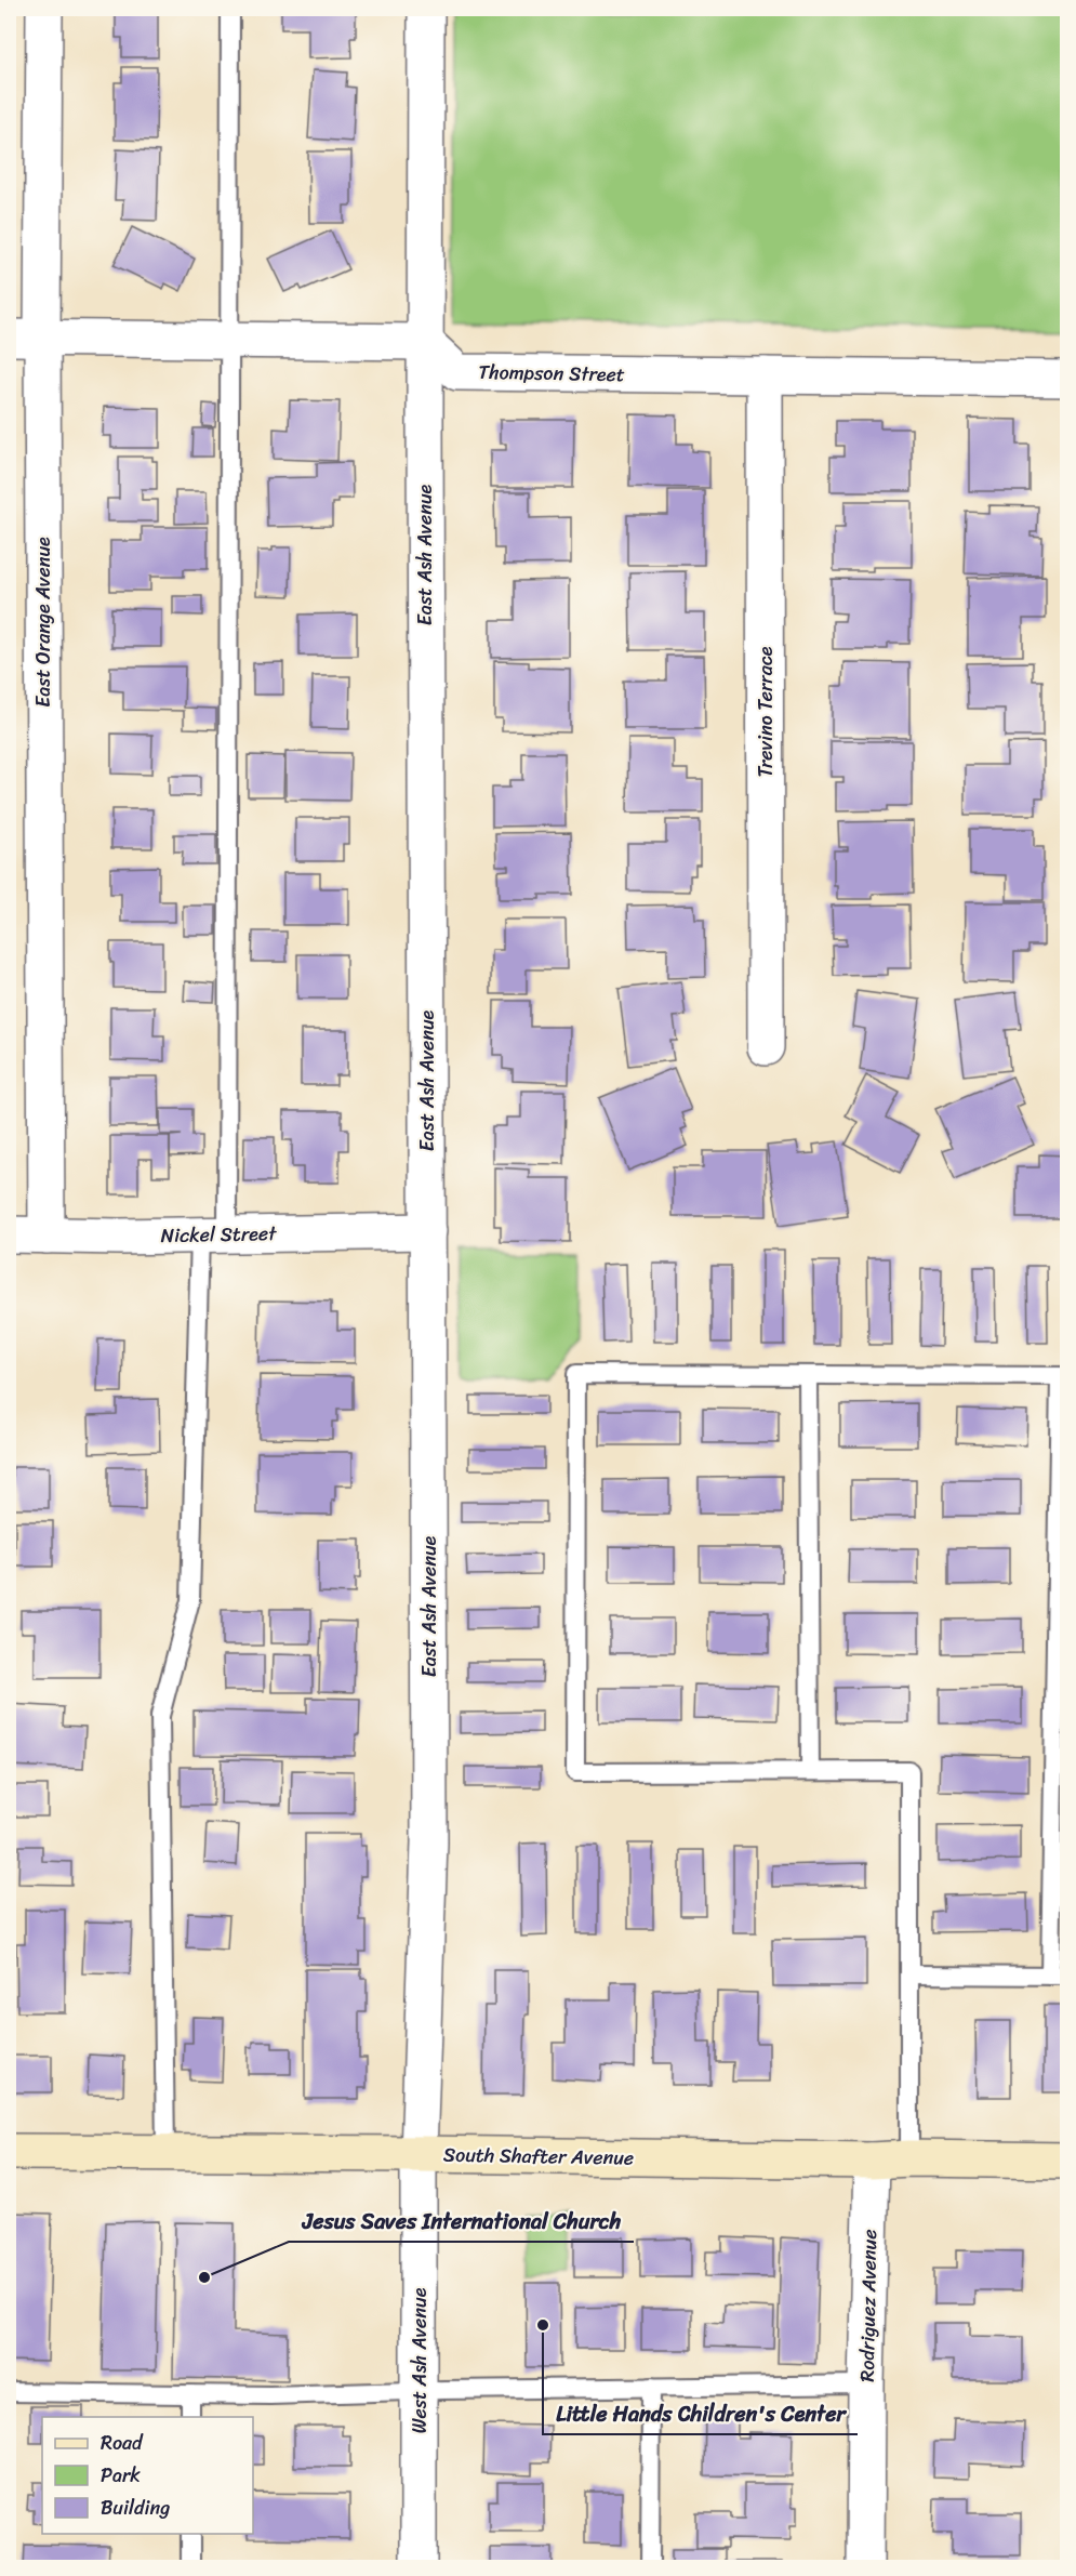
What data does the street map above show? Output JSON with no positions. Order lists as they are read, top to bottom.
{
  "streets": {
    "main road": ["South Shafter Avenue"],
    "street": [
      "Thompson Street",
      "East Ash Avenue",
      "East Orange Avenue",
      "Trevino Terrace",
      "Nickel Street",
      "Rodriguez Avenue",
      "West Ash Avenue"
    ]
  },
  "crossings": [
    ["Thompson Street", "East Ash Avenue"],
    ["Thompson Street", "Trevino Terrace"],
    ["East Ash Avenue", "Nickel Street"],
    ["East Ash Avenue", "South Shafter Avenue"],
    ["East Ash Avenue", "West Ash Avenue"],
    ["East Orange Avenue", "Nickel Street"],
    ["South Shafter Avenue", "Rodriguez Avenue"],
    ["South Shafter Avenue", "West Ash Avenue"]
  ],
  "places": ["Jesus Saves International Church", "Little Hands Children's Center"],
  "legend": ["Road", "Park", "Building"]
}
